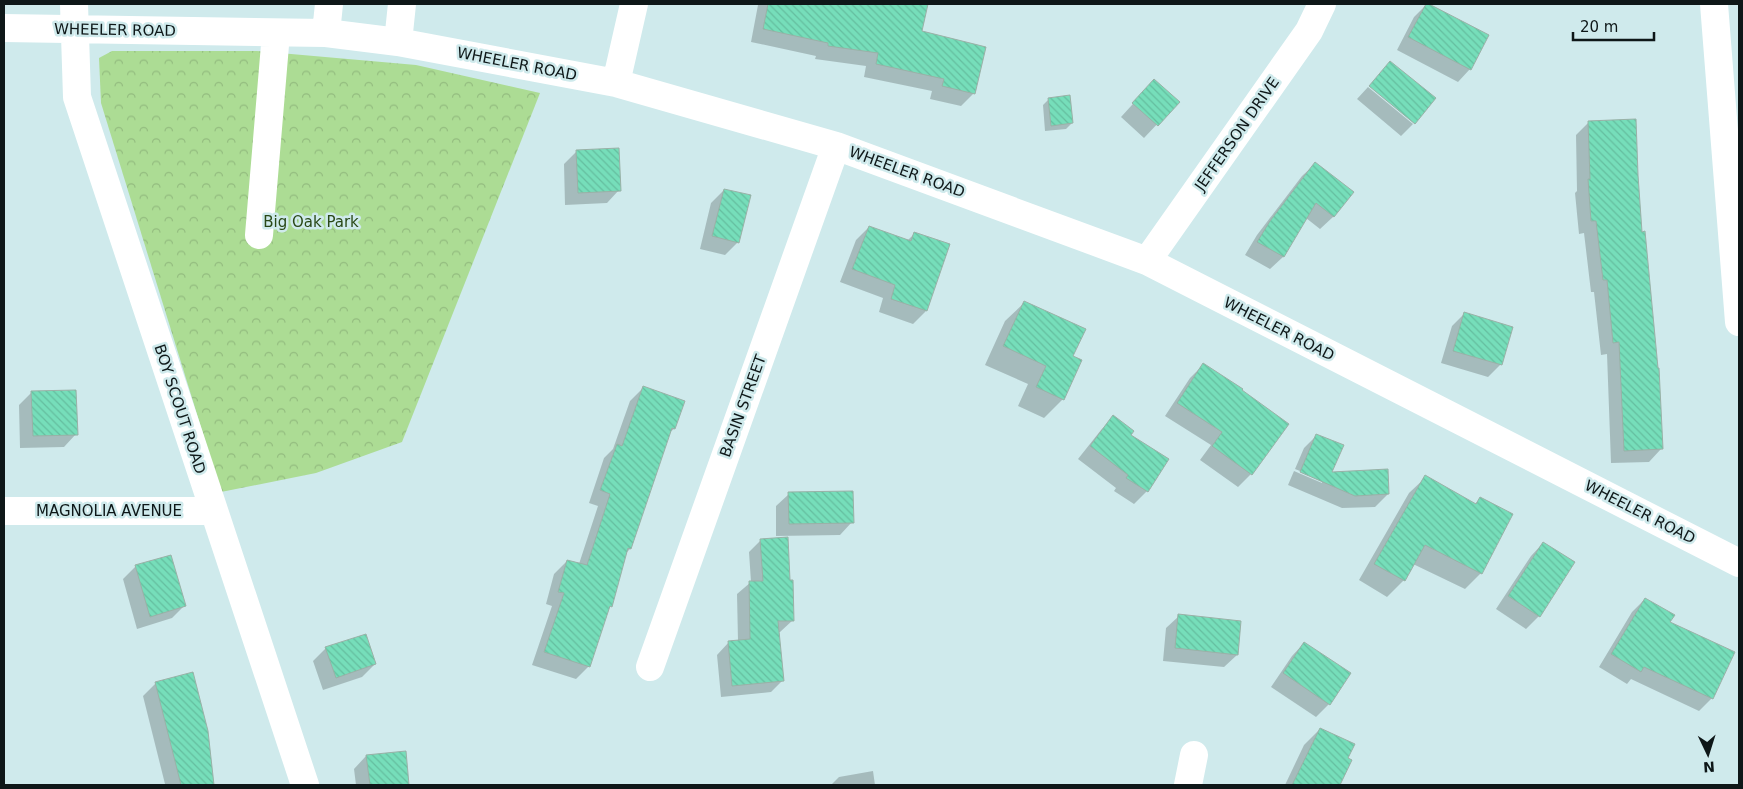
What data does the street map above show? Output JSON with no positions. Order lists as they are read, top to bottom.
{
  "streets": {
    "street": [
      "WHEELER ROAD",
      "JEFFERSON DRIVE",
      "BASIN STREET",
      "BOY SCOUT ROAD",
      "MAGNOLIA AVENUE"
    ]
  },
  "crossings": [
    ["WHEELER ROAD", "JEFFERSON DRIVE"],
    ["WHEELER ROAD", "BASIN STREET"],
    ["WHEELER ROAD", "BOY SCOUT ROAD"],
    ["BOY SCOUT ROAD", "MAGNOLIA AVENUE"]
  ],
  "parks": ["Big Oak Park"],
  "scale_bar": "20 m",
  "north": "bottom"
}
